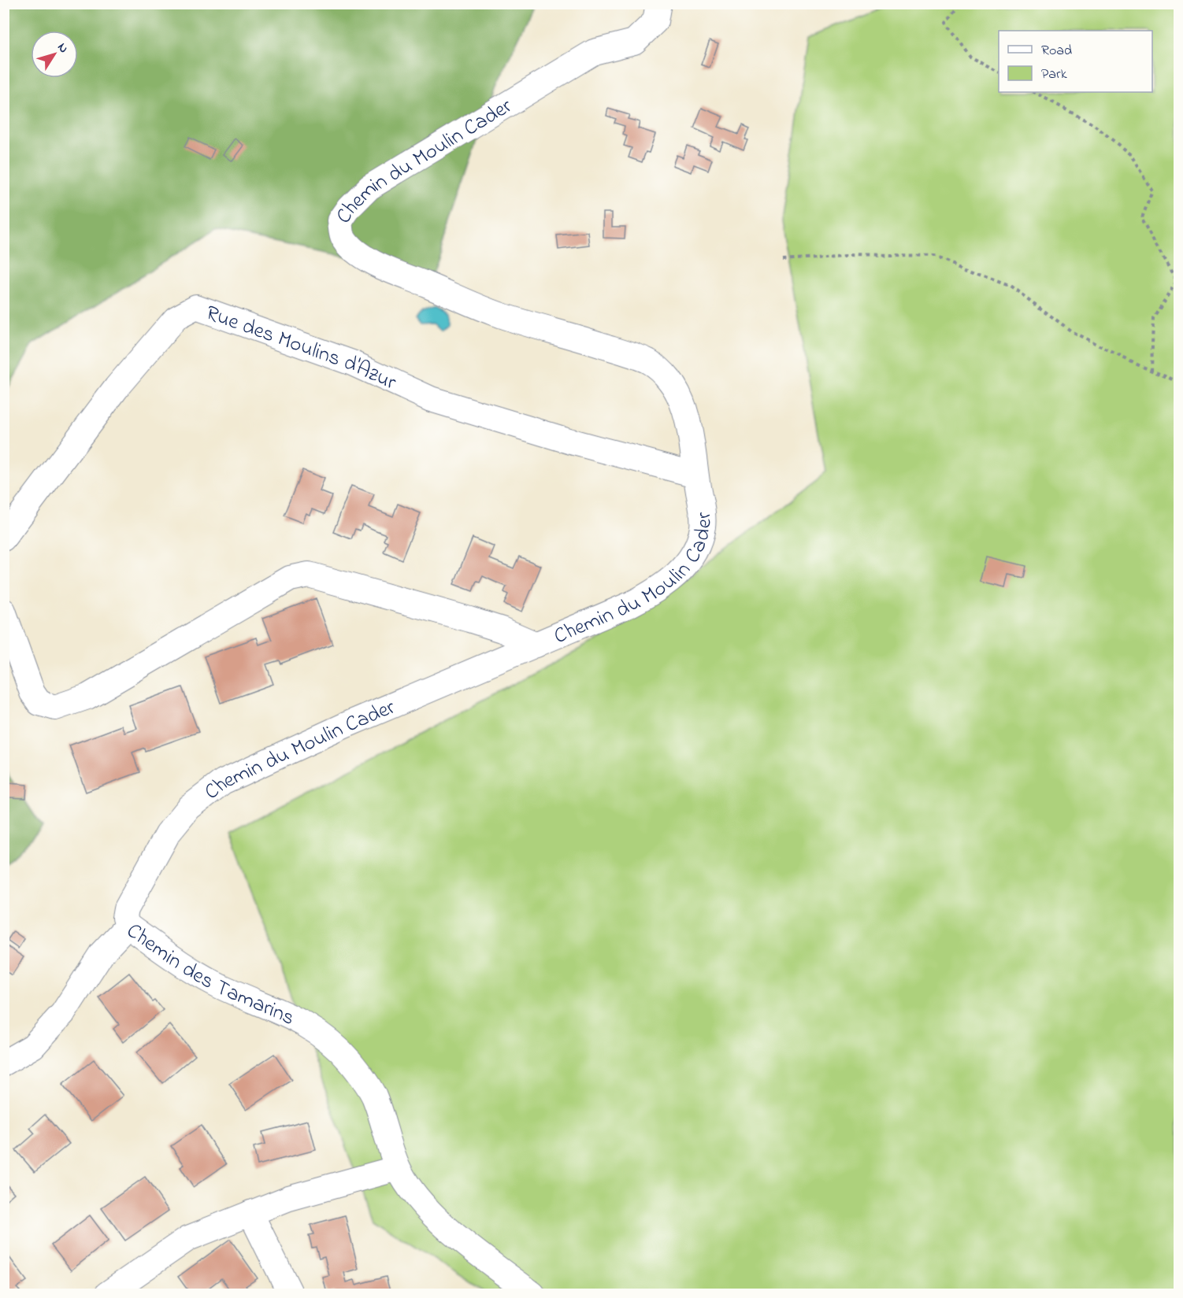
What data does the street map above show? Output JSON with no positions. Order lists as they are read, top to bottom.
{
  "streets": {
    "street": ["Chemin du Moulin Cader", "Rue des Moulins d'Azur", "Chemin des Tamarins"]
  },
  "crossings": [
    ["Chemin du Moulin Cader", "Rue des Moulins d'Azur"],
    ["Chemin du Moulin Cader", "Chemin des Tamarins"]
  ],
  "legend": ["Road", "Park"],
  "north": "top right"
}
